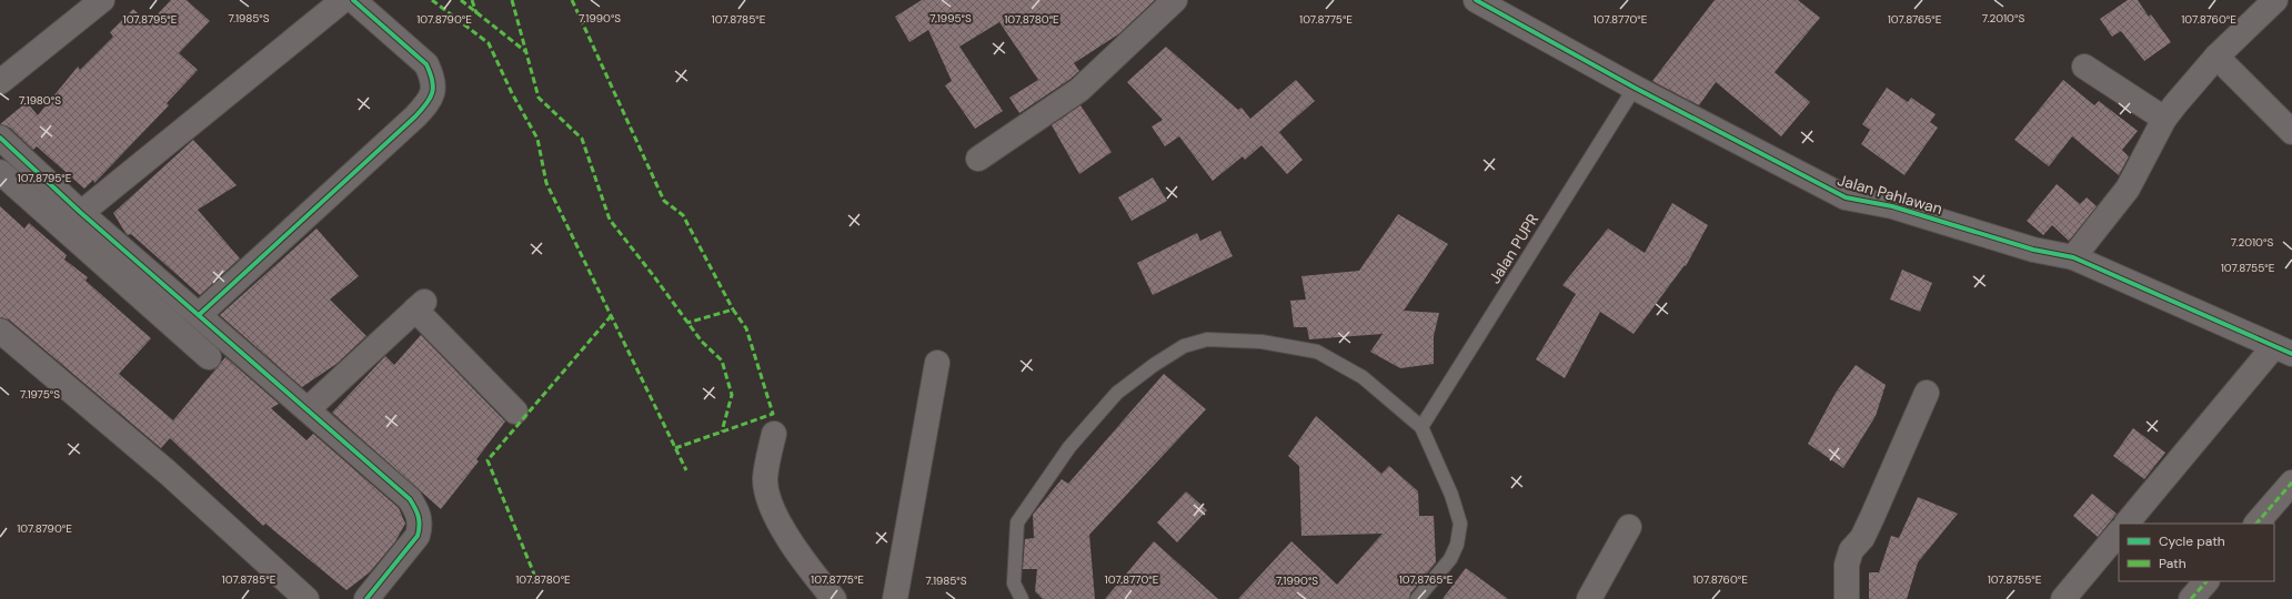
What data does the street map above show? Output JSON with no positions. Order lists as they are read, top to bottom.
{
  "streets": {
    "street": ["Jalan Pahlawan"],
    "lane": ["Jalan PUPR"]
  },
  "crossings": [
    ["Jalan Pahlawan", "Jalan PUPR"]
  ],
  "legend": ["Cycle path", "Path"],
  "coordinates": [
    "7.1985°S",
    "7.1990°S",
    "7.1995°S",
    "7.2010°S",
    "107.8795°E",
    "107.8790°E",
    "107.8785°E",
    "107.8780°E",
    "107.8775°E",
    "107.8770°E",
    "107.8765°E",
    "107.8760°E",
    "7.1980°S",
    "107.8755°E",
    "7.1975°S"
  ]
}
